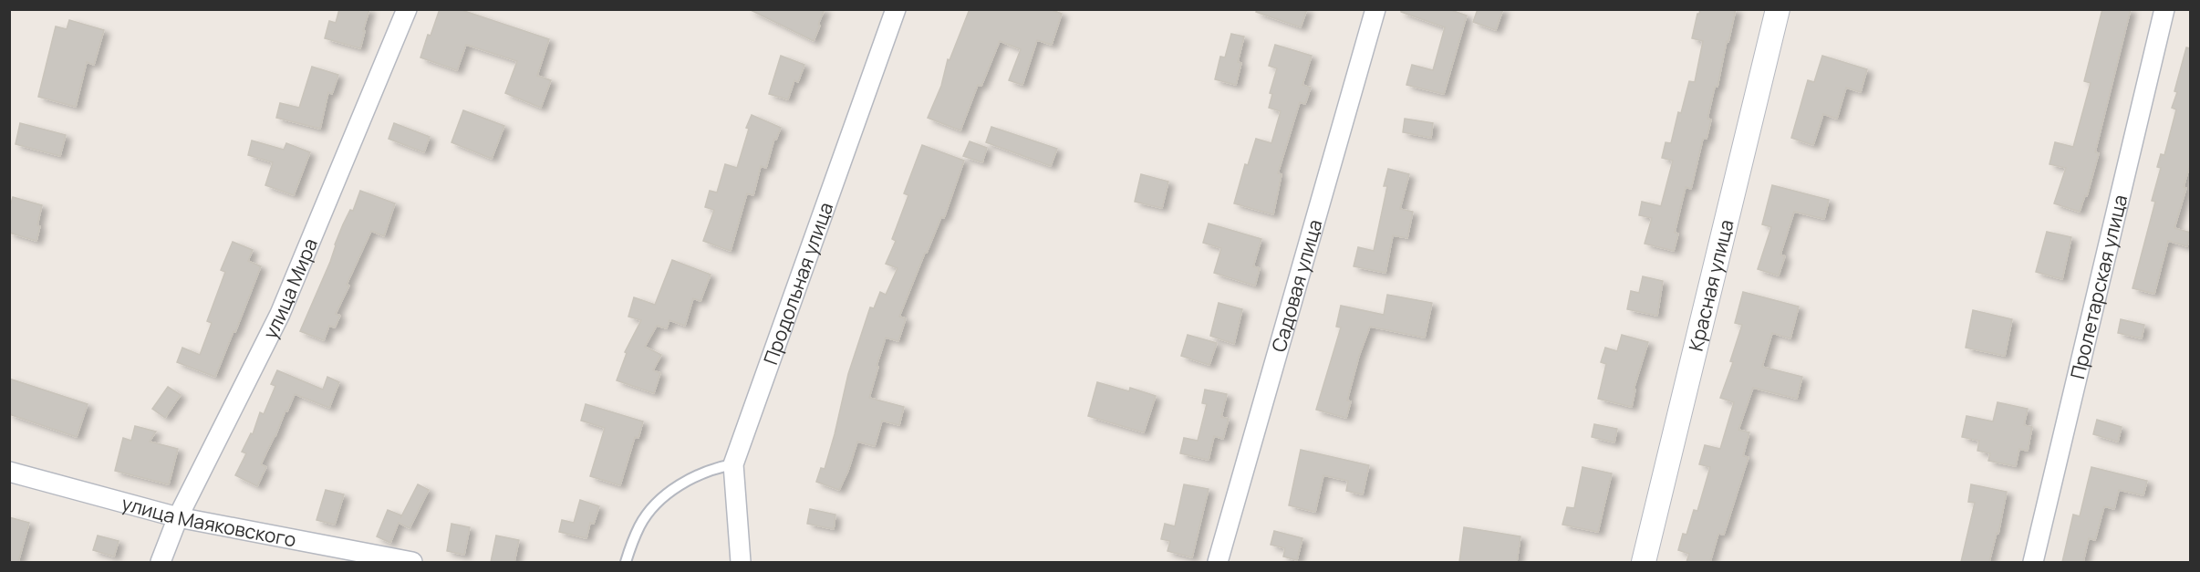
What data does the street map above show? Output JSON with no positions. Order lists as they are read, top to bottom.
{
  "streets": {
    "street": [
      "Продольная улица",
      "Садовая улица",
      "Красная улица",
      "Пролетарская улица",
      "улица Мира",
      "улица Маяковского"
    ]
  },
  "crossings": [
    ["улица Мира", "улица Маяковского"]
  ]
}
